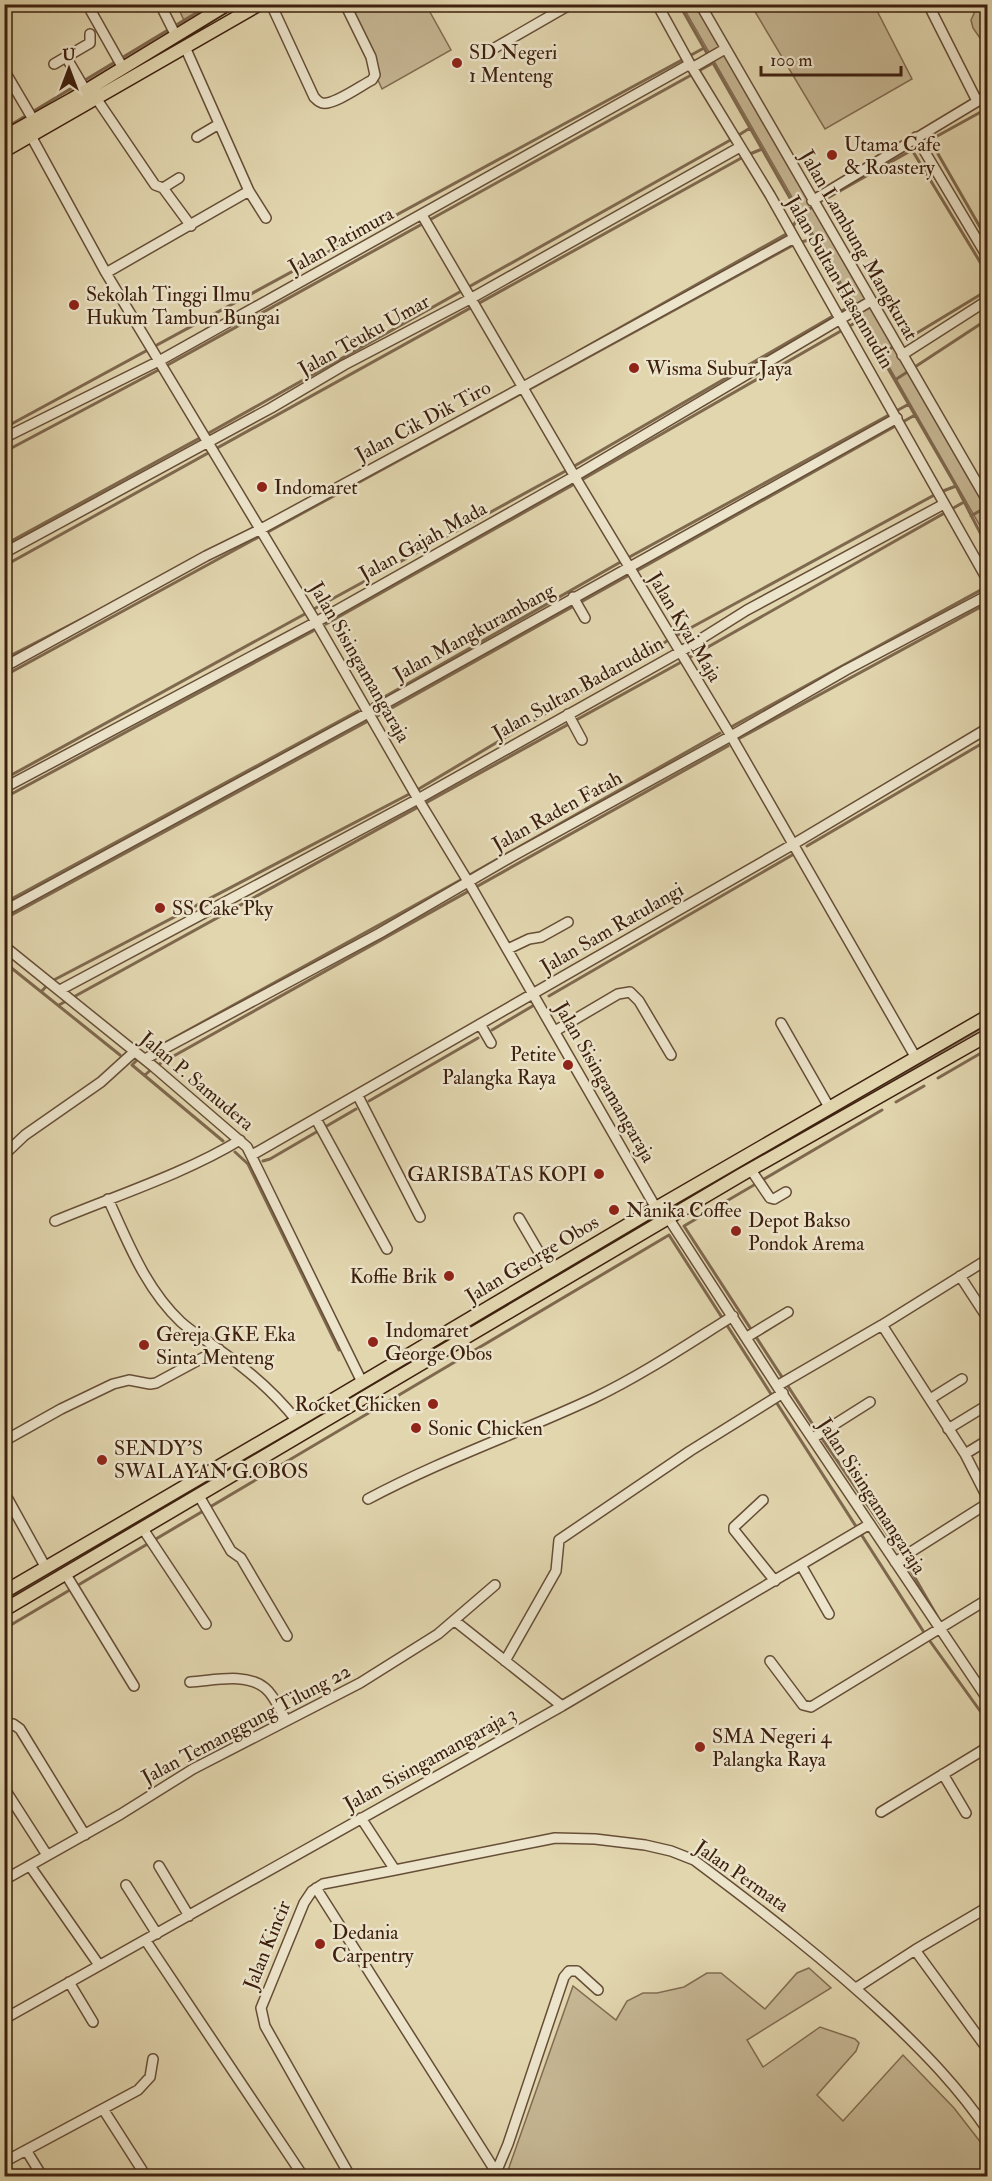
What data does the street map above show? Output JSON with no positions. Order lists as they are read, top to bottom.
{
  "streets": {
    "main road": ["Jalan George Obos"],
    "street": [
      "Jalan Patimura",
      "Jalan Lambung Mangkurat",
      "Jalan Sultan Hasannudin",
      "Jalan Teuku Umar",
      "Jalan Cik Dik Tiro",
      "Jalan Gajah Mada",
      "Jalan Kyai Maja",
      "Jalan Mangkurambang",
      "Jalan Sisingamangaraja",
      "Jalan Sultan Badaruddin",
      "Jalan Raden Fatah",
      "Jalan Sam Ratulangi",
      "Jalan P. Samudera",
      "Jalan Temanggung Tilung 22",
      "Jalan Sisingamangaraja 3",
      "Jalan Permata",
      "Jalan Kincir"
    ]
  },
  "crossings": [
    ["Jalan Patimura", "Jalan Lambung Mangkurat"],
    ["Jalan Patimura", "Jalan Sultan Hasannudin"],
    ["Jalan Patimura", "Jalan Kyai Maja"],
    ["Jalan Patimura", "Jalan Sisingamangaraja"],
    ["Jalan Lambung Mangkurat", "Jalan Gajah Mada"],
    ["Jalan Sultan Hasannudin", "Jalan Teuku Umar"],
    ["Jalan Sultan Hasannudin", "Jalan Cik Dik Tiro"],
    ["Jalan Sultan Hasannudin", "Jalan Gajah Mada"],
    ["Jalan Sultan Hasannudin", "Jalan Mangkurambang"],
    ["Jalan Sultan Hasannudin", "Jalan Sultan Badaruddin"],
    ["Jalan Teuku Umar", "Jalan Kyai Maja"],
    ["Jalan Teuku Umar", "Jalan Sisingamangaraja"],
    ["Jalan Cik Dik Tiro", "Jalan Kyai Maja"],
    ["Jalan Cik Dik Tiro", "Jalan Sisingamangaraja"],
    ["Jalan Gajah Mada", "Jalan Kyai Maja"],
    ["Jalan Gajah Mada", "Jalan Sisingamangaraja"],
    ["Jalan Kyai Maja", "Jalan Mangkurambang"],
    ["Jalan Kyai Maja", "Jalan Sultan Badaruddin"],
    ["Jalan Kyai Maja", "Jalan Raden Fatah"],
    ["Jalan Kyai Maja", "Jalan Sam Ratulangi"],
    ["Jalan Kyai Maja", "Jalan George Obos"],
    ["Jalan Mangkurambang", "Jalan Sisingamangaraja"],
    ["Jalan Sisingamangaraja", "Jalan Sultan Badaruddin"],
    ["Jalan Sisingamangaraja", "Jalan Raden Fatah"],
    ["Jalan Sisingamangaraja", "Jalan Sam Ratulangi"],
    ["Jalan Sisingamangaraja", "Jalan George Obos"],
    ["Jalan Sisingamangaraja", "Jalan Sisingamangaraja 3"],
    ["Jalan Sultan Badaruddin", "Jalan P. Samudera"],
    ["Jalan Raden Fatah", "Jalan P. Samudera"],
    ["Jalan Sam Ratulangi", "Jalan P. Samudera"],
    ["Jalan P. Samudera", "Jalan George Obos"],
    ["Jalan Permata", "Jalan Kincir"]
  ],
  "places": [
    "SD Negeri 1 Menteng",
    "Utama Cafe & Roastery",
    "Sekolah Tinggi Ilmu Hukum Tambun Bungai",
    "Wisma Subur Jaya",
    "Indomaret",
    "SS Cake Pky",
    "Petite Palangka Raya",
    "GARISBATAS KOPI",
    "Nanika Coffee",
    "Depot Bakso Pondok Arema",
    "Koffie Brik",
    "Indomaret George Obos",
    "Gereja GKE Eka Sinta Menteng",
    "Rocket Chicken",
    "Sonic Chicken",
    "SENDY'S SWALAYAN G.OBOS",
    "SMA Negeri 4 Palangka Raya",
    "Dedania Carpentry"
  ],
  "scale_bar": "100 m",
  "north": "top"
}
